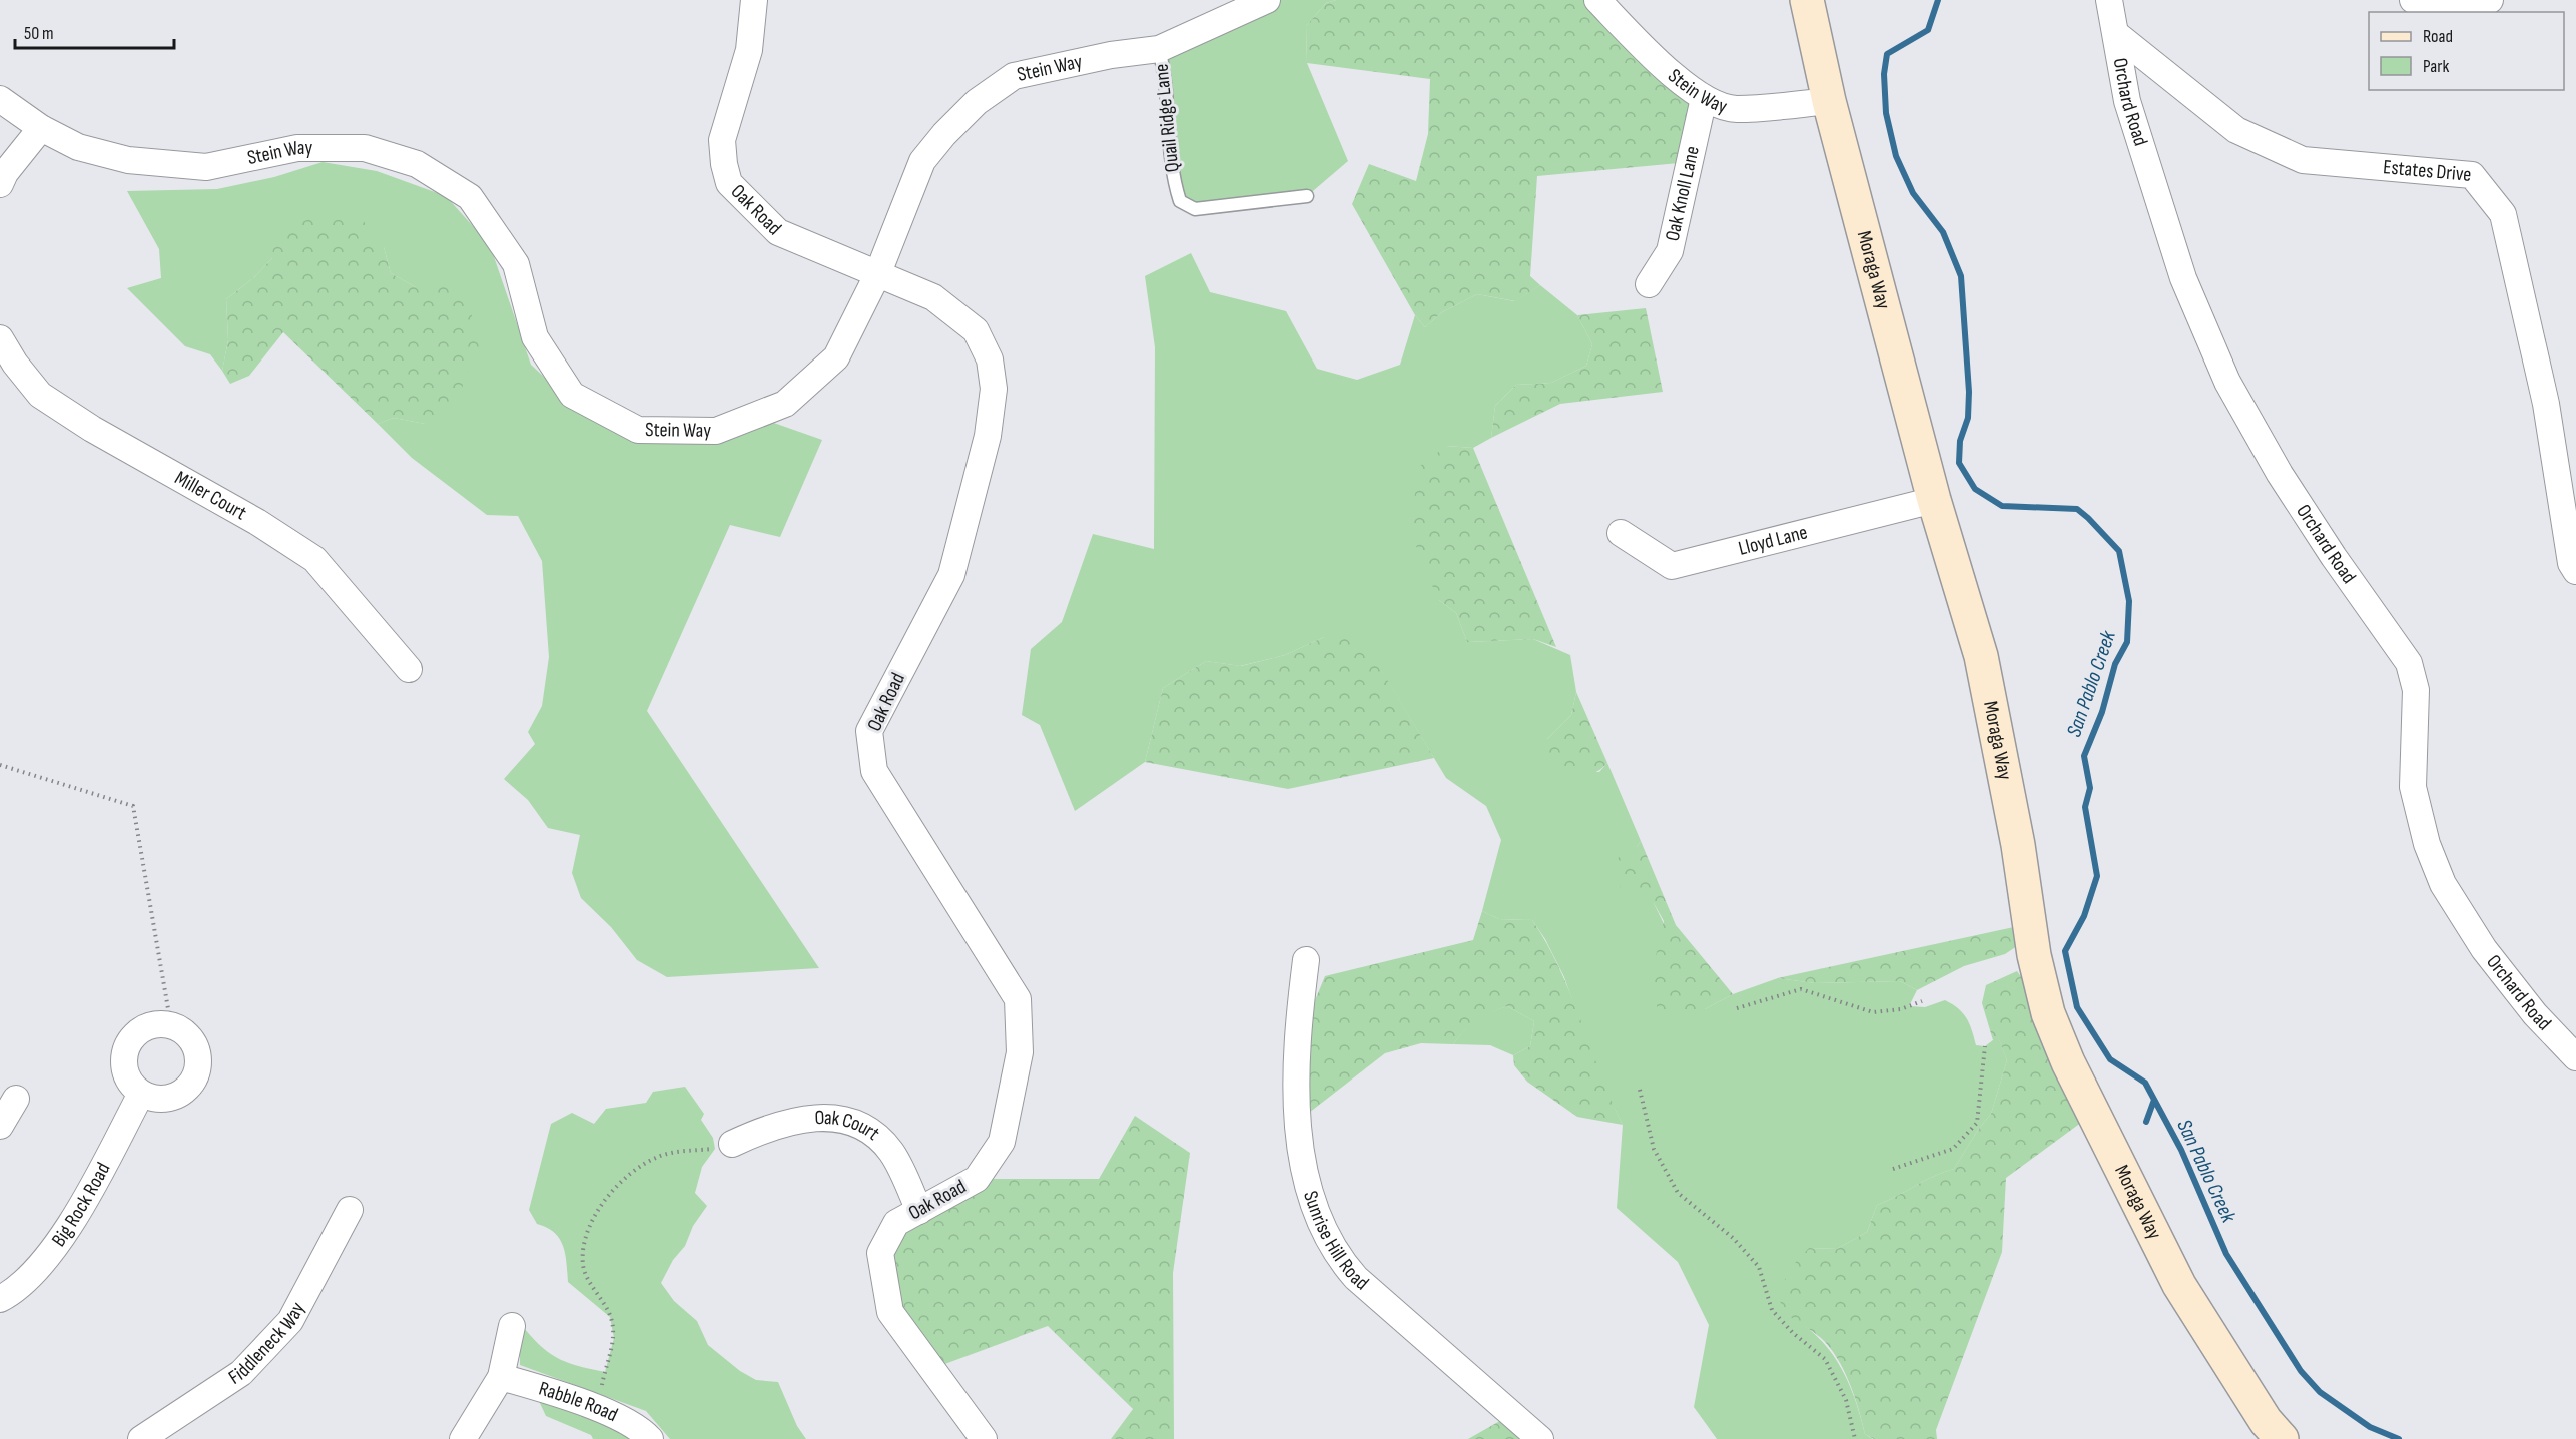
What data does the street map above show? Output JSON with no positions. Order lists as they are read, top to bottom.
{
  "streets": {
    "main road": ["Moraga Way"],
    "street": [
      "Stein Way",
      "Orchard Road",
      "Estates Drive",
      "Oak Knoll Lane",
      "Oak Road",
      "Miller Court",
      "Lloyd Lane",
      "Oak Court",
      "Big Rock Road",
      "Sunrise Hill Road",
      "Fiddleneck Way",
      "Rabble Road"
    ],
    "lane": ["Quail Ridge Lane"]
  },
  "crossings": [
    ["Stein Way", "Quail Ridge Lane"],
    ["Stein Way", "Oak Knoll Lane"],
    ["Stein Way", "Oak Road"],
    ["Stein Way", "Moraga Way"],
    ["Orchard Road", "Estates Drive"],
    ["Oak Road", "Oak Court"],
    ["Moraga Way", "Lloyd Lane"]
  ],
  "water": ["San Pablo Creek"],
  "legend": ["Road", "Park"],
  "scale_bar": "50 m"
}
